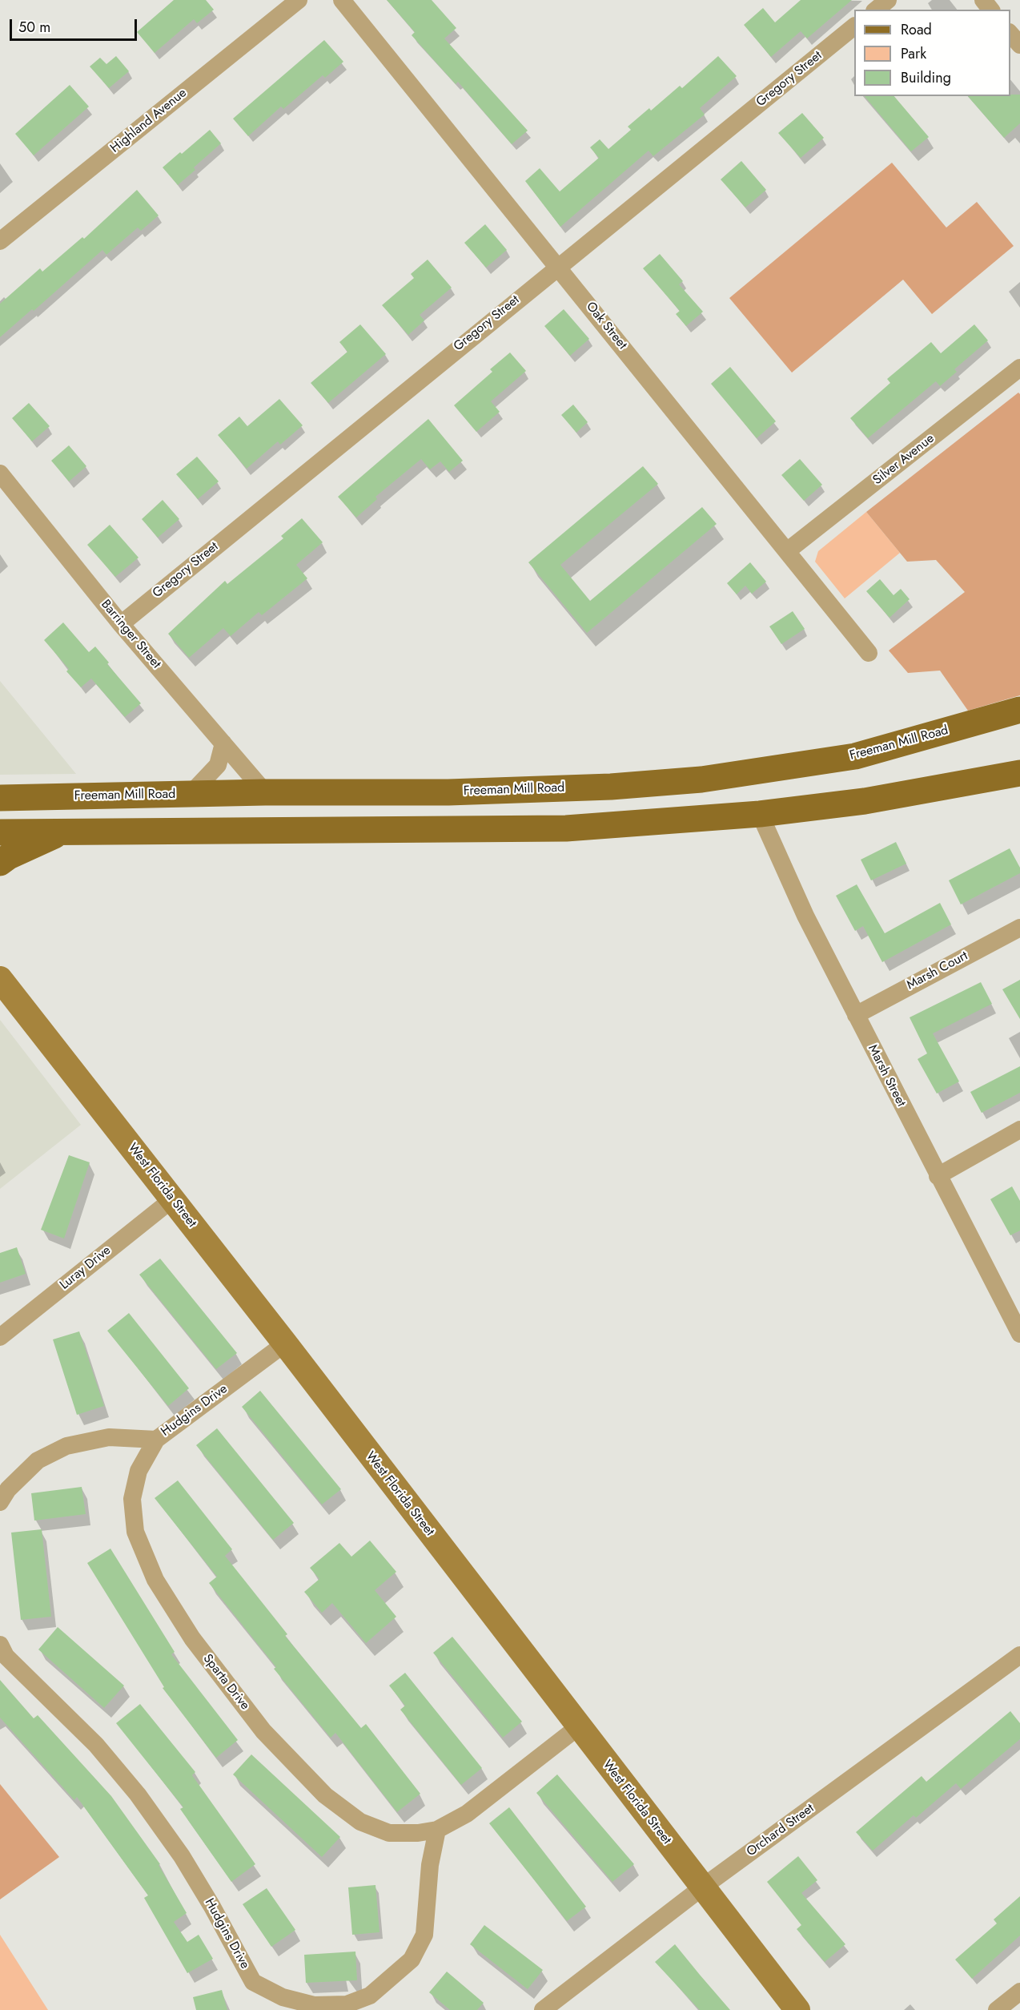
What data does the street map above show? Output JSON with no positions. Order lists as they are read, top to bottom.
{
  "streets": {
    "main road": ["Freeman Mill Road", "West Florida Street"],
    "street": [
      "Gregory Street",
      "Highland Avenue",
      "Oak Street",
      "Silver Avenue",
      "Barringer Street",
      "Marsh Court",
      "Marsh Street",
      "Luray Drive",
      "Hudgins Drive",
      "Sparta Drive",
      "Orchard Street"
    ]
  },
  "crossings": [
    ["Gregory Street", "Oak Street"],
    ["Gregory Street", "Barringer Street"],
    ["Oak Street", "Silver Avenue"],
    ["Barringer Street", "Freeman Mill Road"],
    ["Marsh Court", "Marsh Street"],
    ["West Florida Street", "Luray Drive"],
    ["West Florida Street", "Hudgins Drive"],
    ["West Florida Street", "Orchard Street"],
    ["Hudgins Drive", "Sparta Drive"]
  ],
  "legend": ["Road", "Park", "Building"],
  "scale_bar": "50 m"
}
